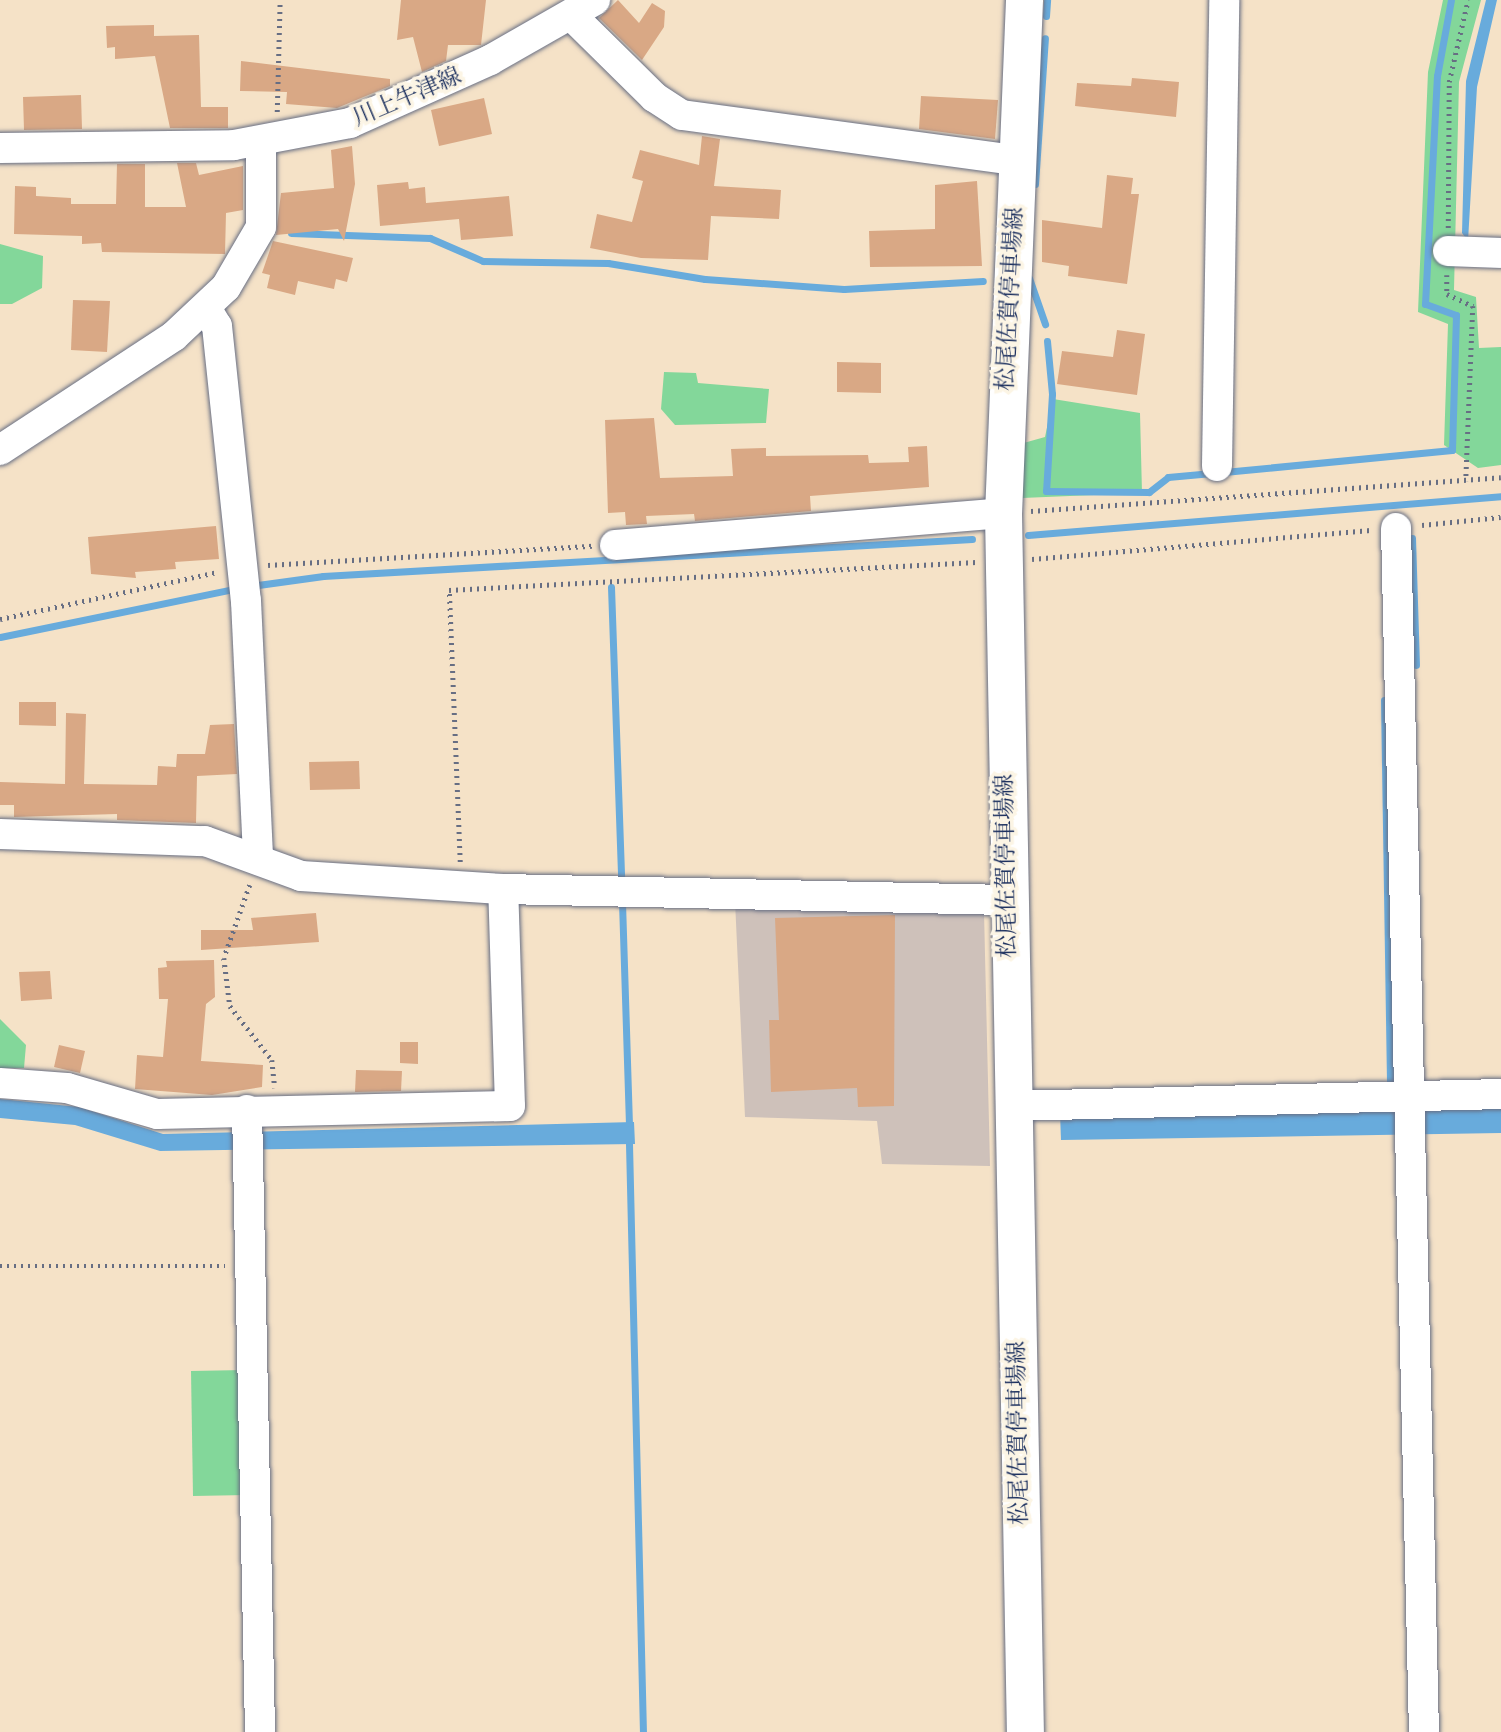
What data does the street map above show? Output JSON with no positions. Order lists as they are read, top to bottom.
{
  "streets": {
    "main road": ["松尾佐賀停車場線"],
    "street": ["川上牛津線"]
  }
}
